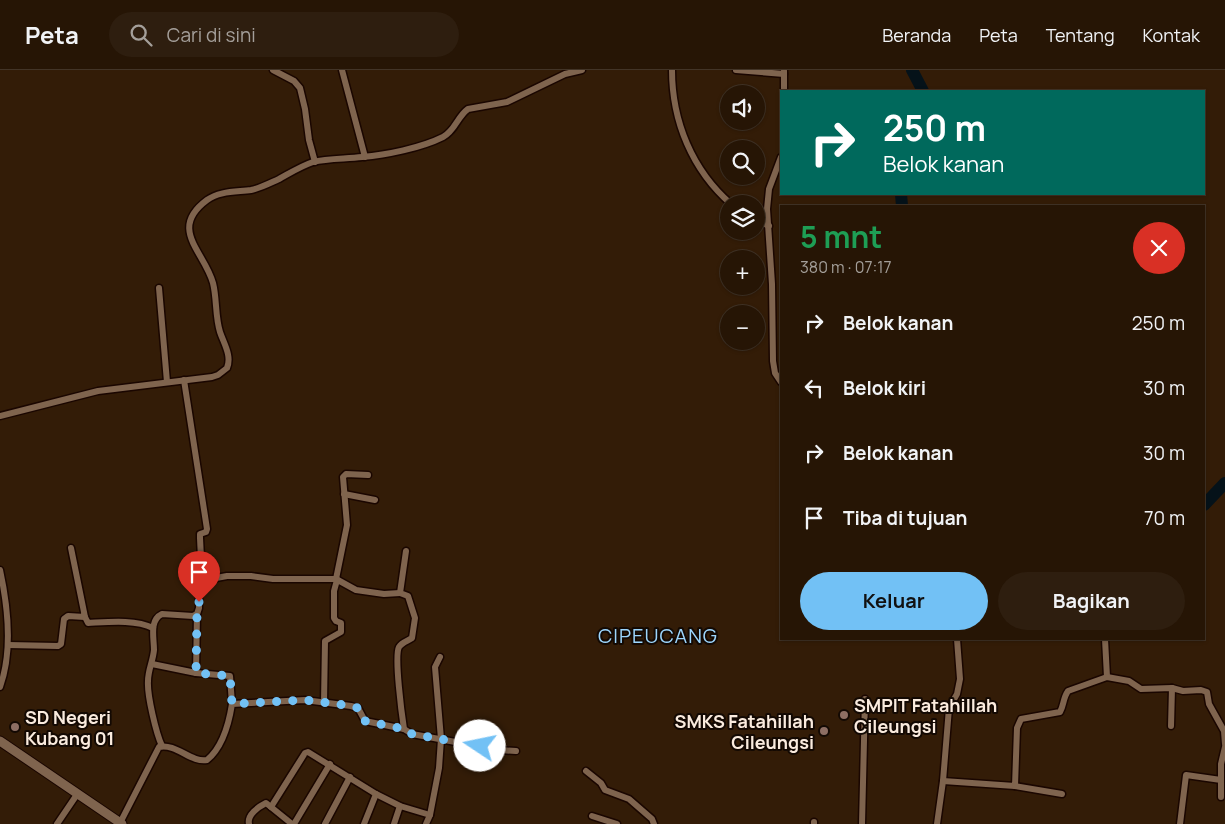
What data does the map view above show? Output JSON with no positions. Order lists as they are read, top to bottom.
{
  "districts": ["CIPEUCANG"],
  "places": ["SMPIT Fatahillah Cileungsi", "SD Negeri Kubang 01", "SMKS Fatahillah Cileungsi"],
  "page": {
    "header": "Peta",
    "search": "Cari di sini",
    "nav": [
      "Beranda",
      "Peta",
      "Tentang",
      "Kontak"
    ],
    "map_buttons": ["+", "−"],
    "turn": ["250 m", "Belok kanan"],
    "heading": ["5 mnt", "380 m · 07:17"],
    "list": [
      {
        "name": "Belok kanan",
        "value": "250 m"
      },
      {
        "name": "Belok kiri",
        "value": "30 m"
      },
      {
        "name": "Belok kanan",
        "value": "30 m"
      },
      {
        "name": "Tiba di tujuan",
        "value": "70 m"
      }
    ],
    "buttons": ["Keluar", "Bagikan"]
  }
}
